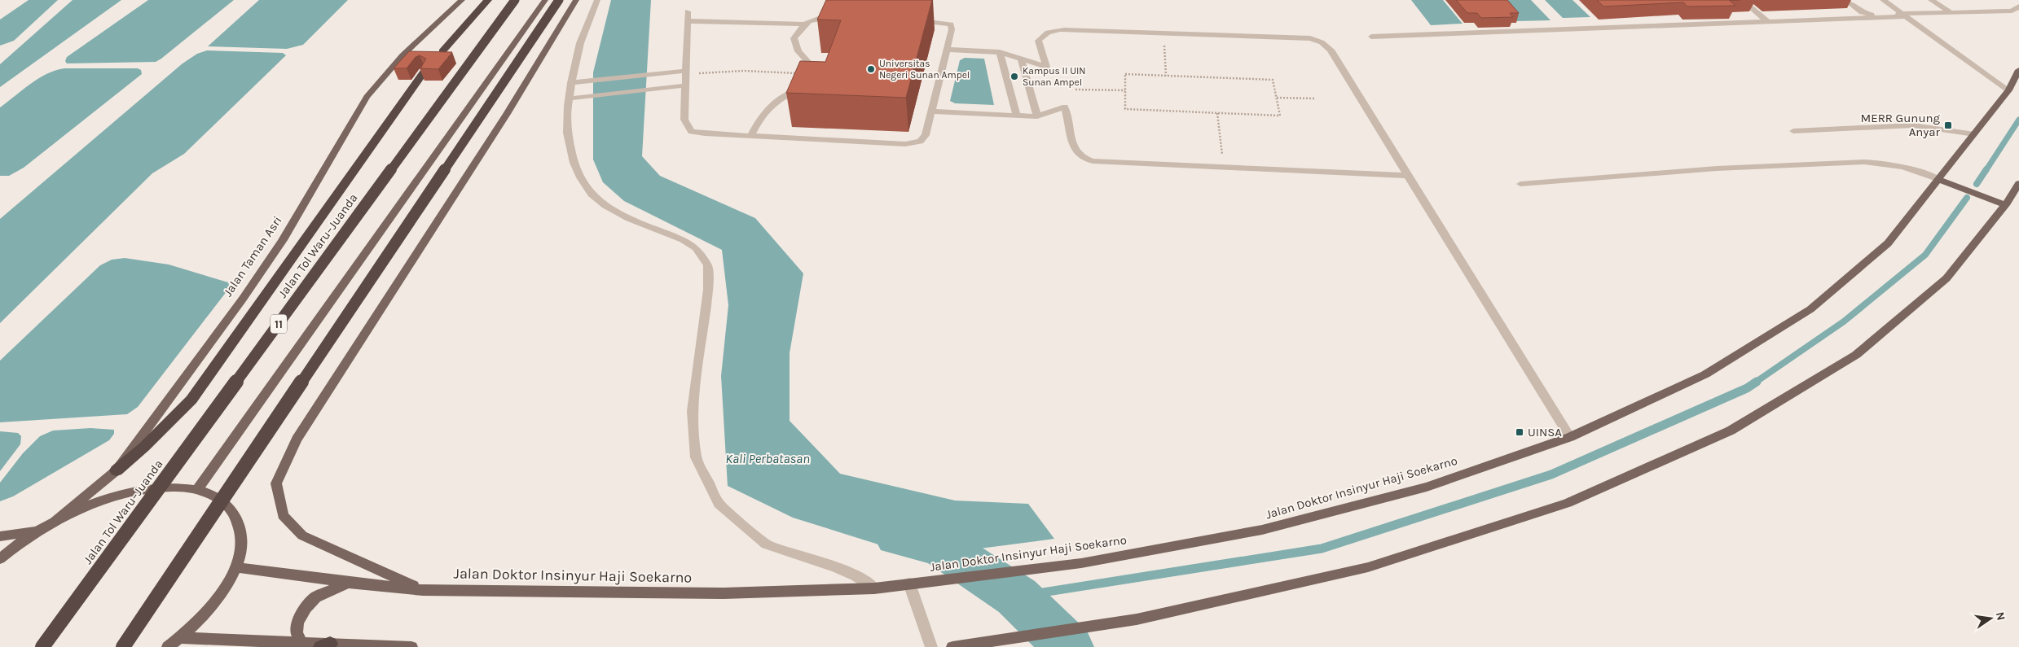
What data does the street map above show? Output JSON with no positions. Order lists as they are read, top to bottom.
{
  "streets": {
    "highway": ["Jalan Tol Waru–Juanda", "11"],
    "main road": ["Jalan Taman Asri", "Jalan Doktor Insinyur Haji Soekarno"]
  },
  "water": ["Kali Perbatasan"],
  "places": {
    "other": ["Universitas Negeri Sunan Ampel", "Kampus II UIN Sunan Ampel"],
    "transit": ["MERR Gunung Anyar", "UINSA"]
  },
  "north": "right"
}
